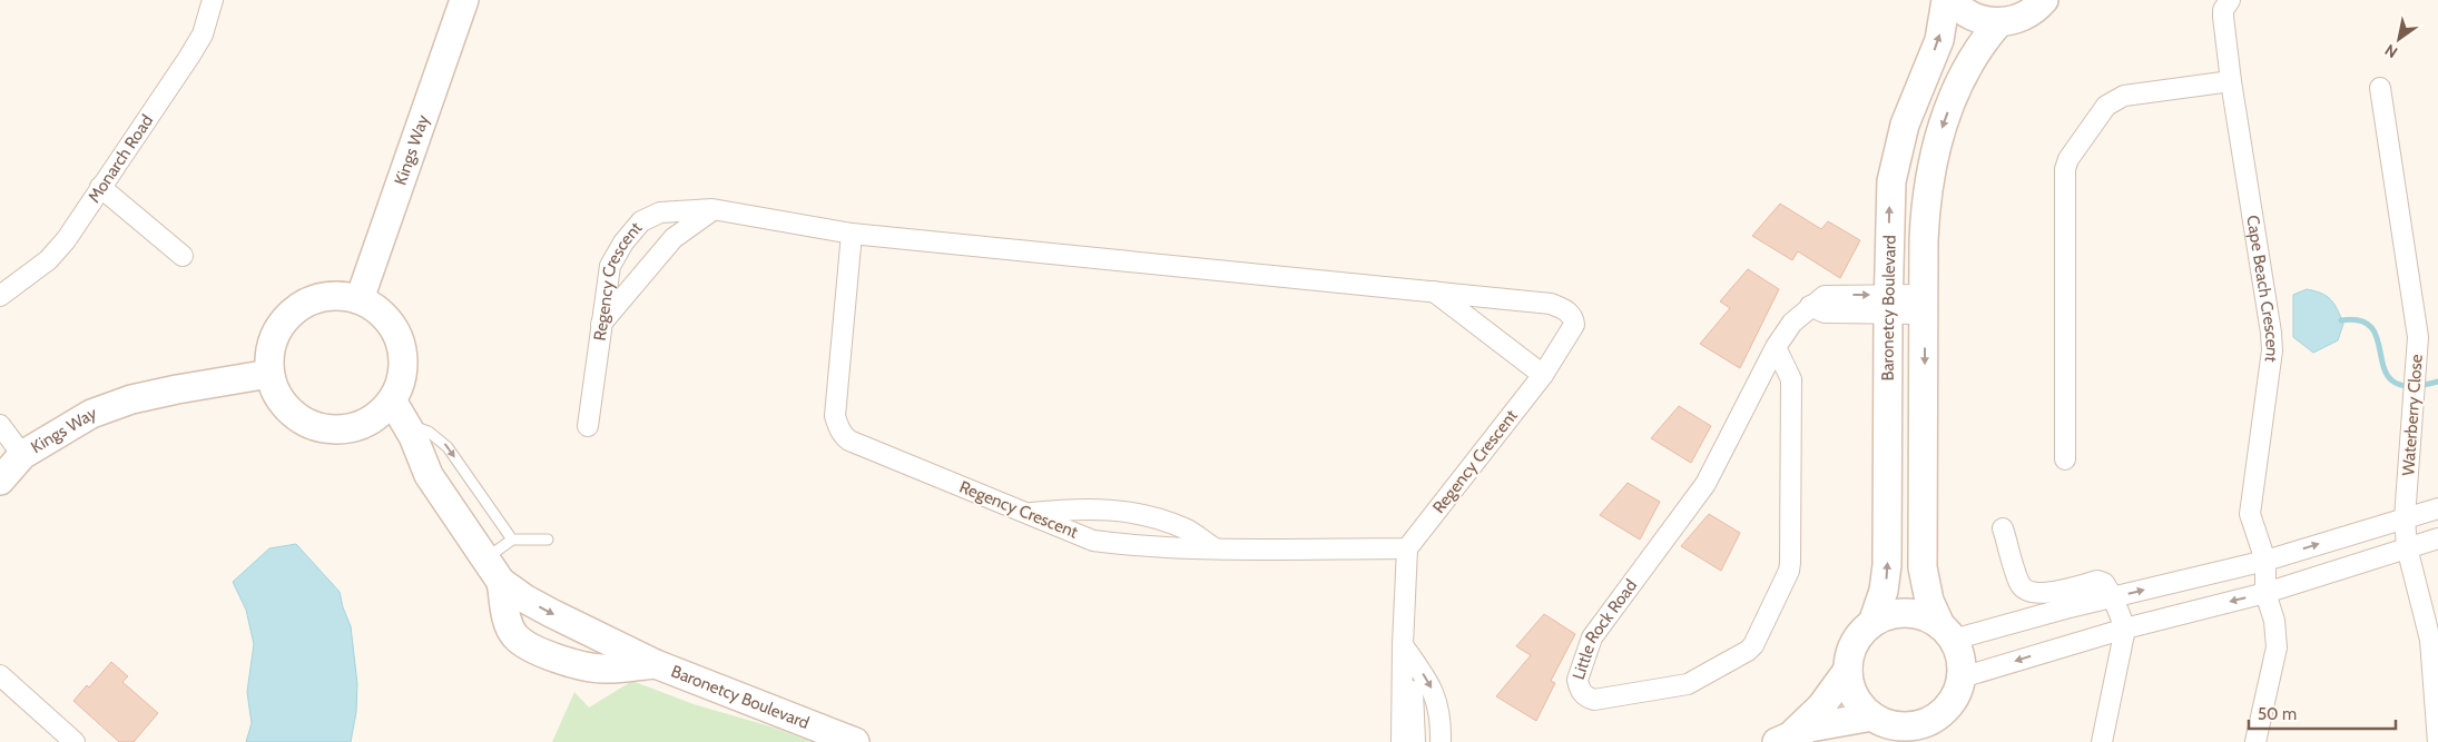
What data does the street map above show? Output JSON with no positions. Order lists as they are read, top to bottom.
{
  "streets": {
    "street": [
      "Kings Way",
      "Monarch Road",
      "Regency Crescent",
      "Cape Beach Crescent",
      "Baronetcy Boulevard",
      "Waterberry Close",
      "Little Rock Road"
    ]
  },
  "crossings": [
    ["Kings Way", "Baronetcy Boulevard"],
    ["Baronetcy Boulevard", "Little Rock Road"]
  ],
  "scale_bar": "50 m",
  "north": "bottom left"
}
